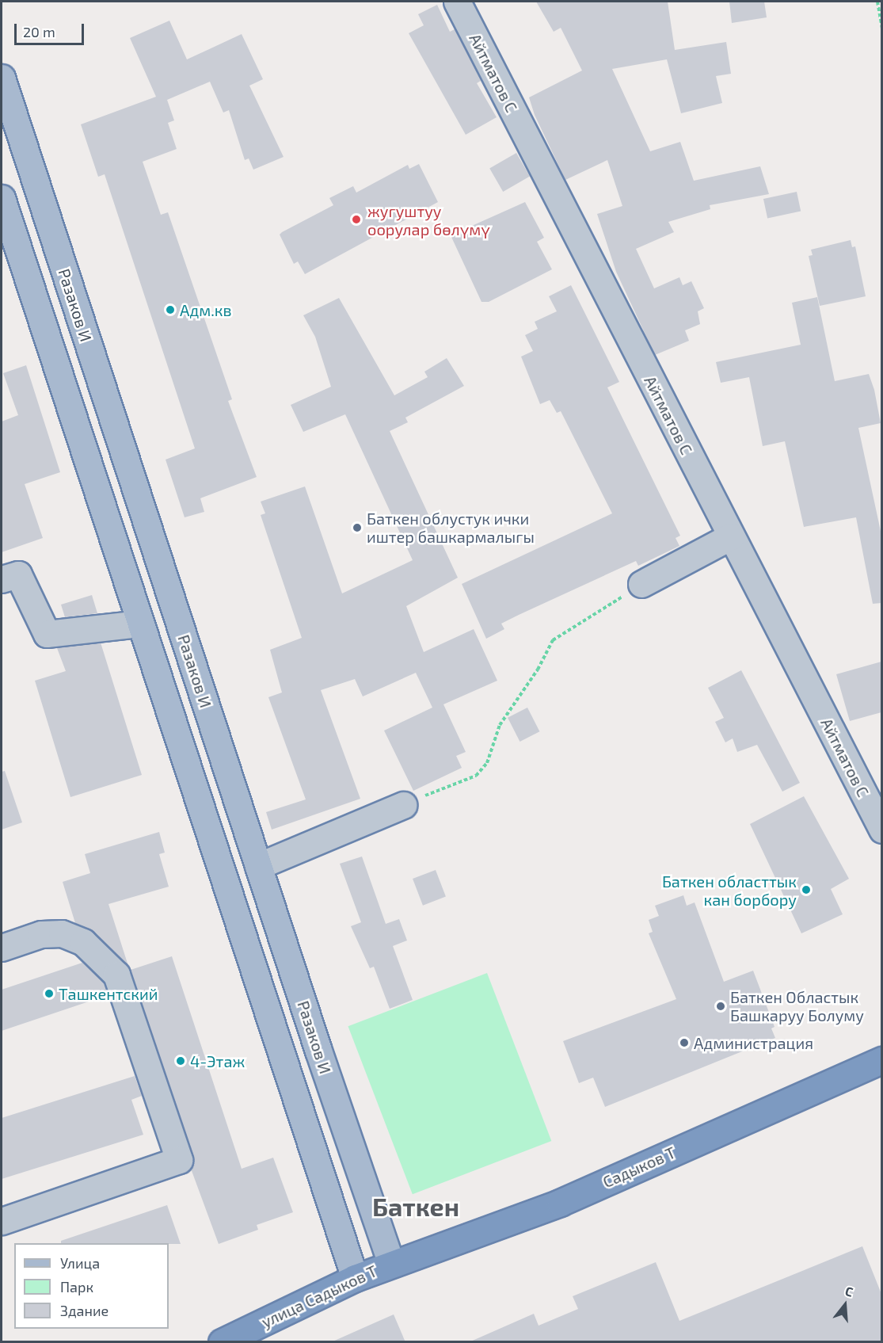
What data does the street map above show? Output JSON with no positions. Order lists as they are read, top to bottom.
{
  "streets": {
    "highway": ["Садыков Т", "улица Садыков Т"],
    "main road": ["Разаков И"],
    "street": ["Айтматов С"]
  },
  "crossings": [
    ["Разаков И", "Садыков Т"],
    ["Разаков И", "улица Садыков Т"],
    ["Садыков Т", "улица Садыков Т"]
  ],
  "districts": ["Баткен"],
  "places": [
    "жугуштуу оорулар бөлүмү",
    "Адм.кв",
    "Баткен облустук ички иштер башкармалыгы",
    "Баткен областтык кан борбору",
    "Ташкентский",
    "Баткен Областык Башкаруу Болуму",
    "Администрация",
    "4-Этаж"
  ],
  "legend": ["Улица", "Парк", "Здание"],
  "scale_bar": "20 m",
  "north": "top"
}
